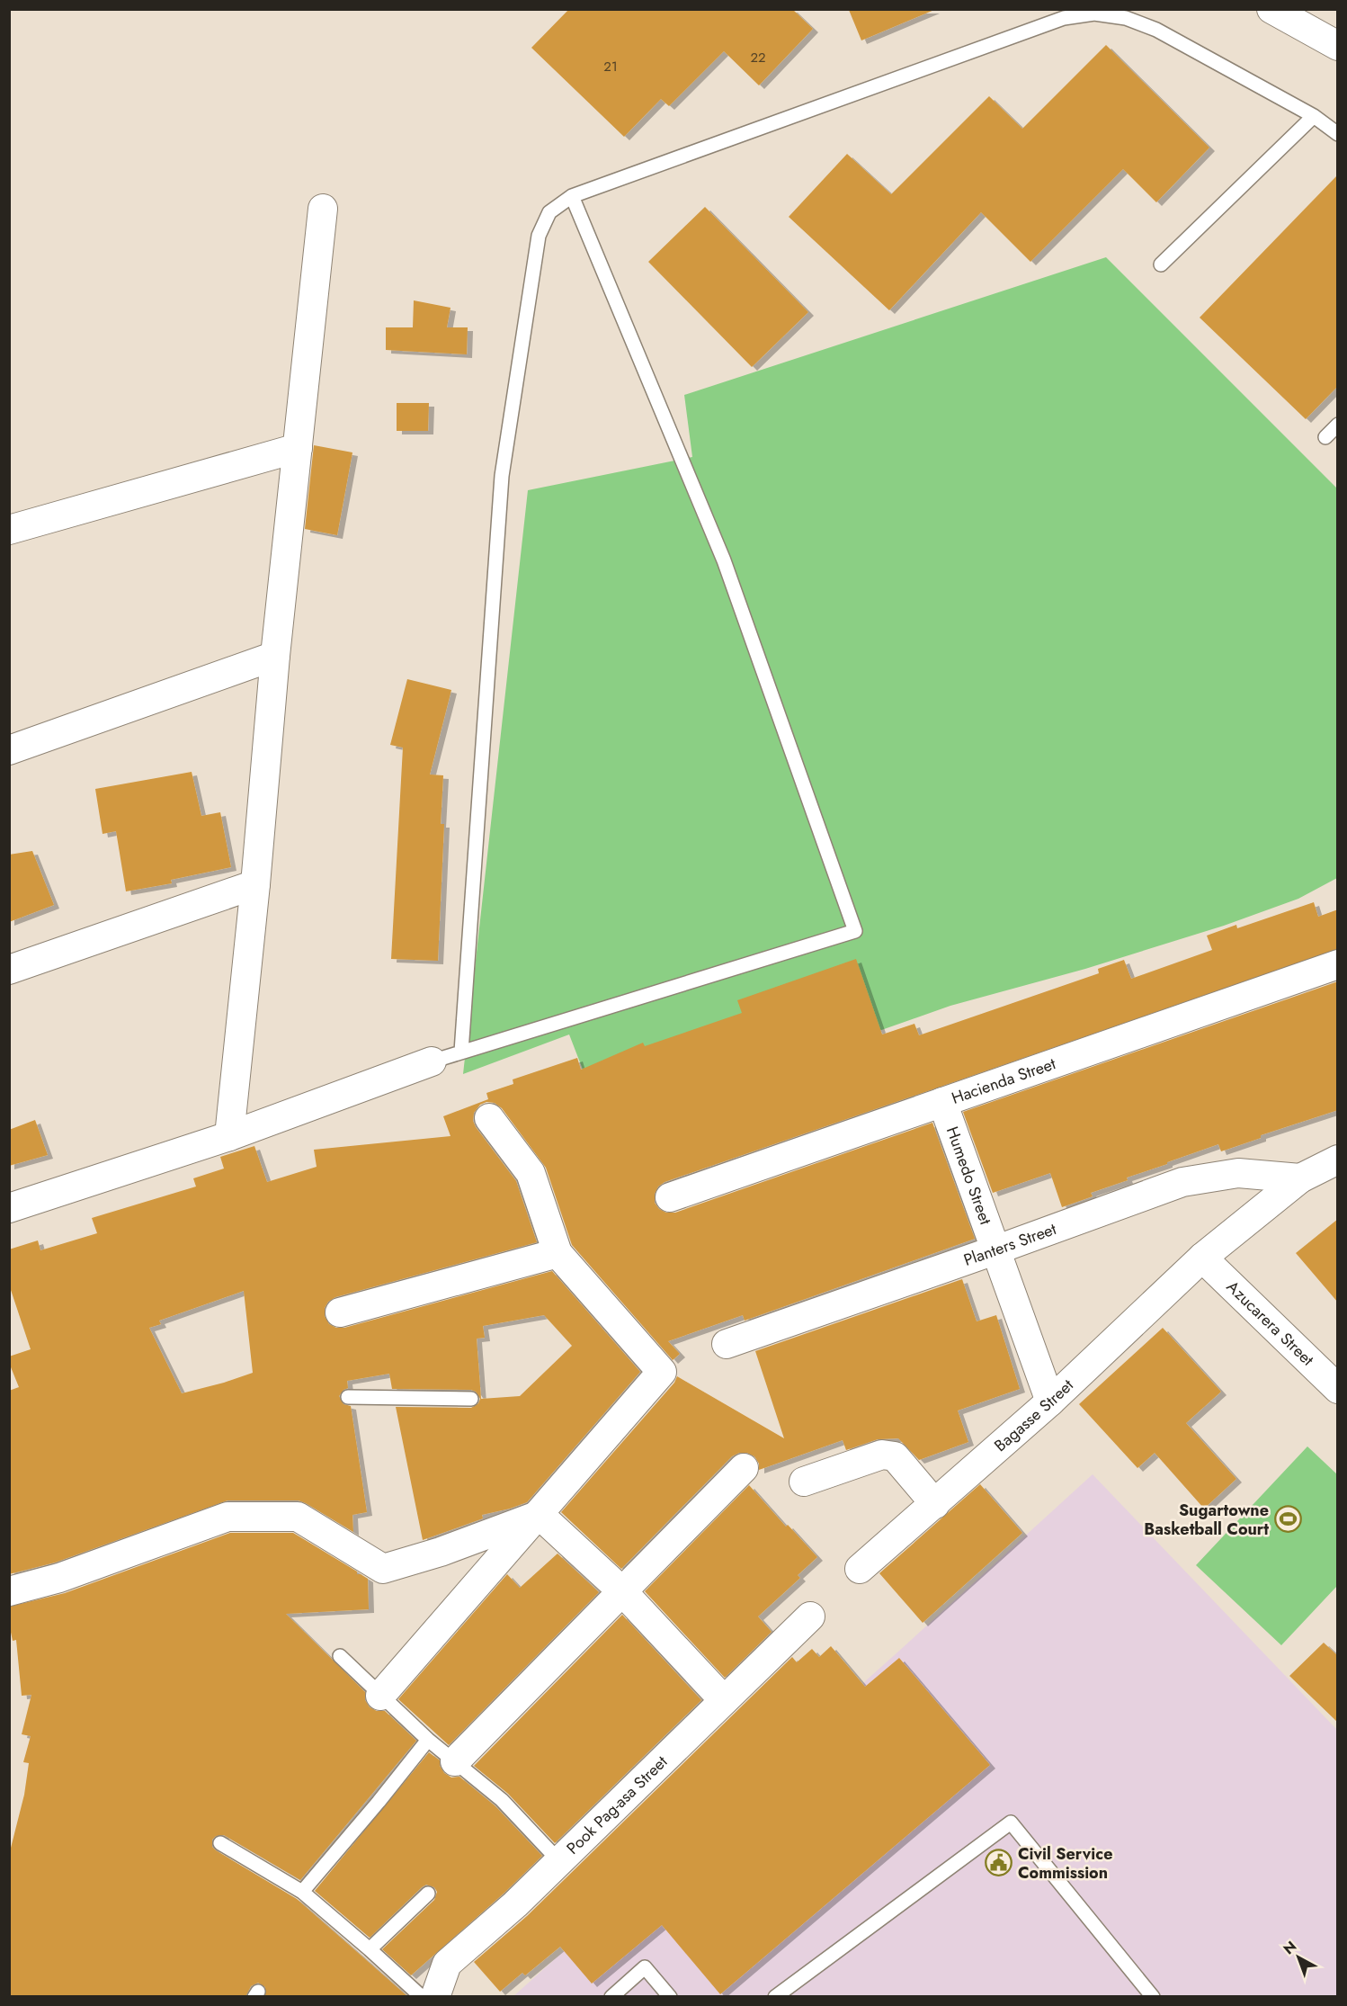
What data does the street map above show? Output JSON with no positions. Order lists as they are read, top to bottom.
{
  "streets": {
    "street": [
      "Hacienda Street",
      "Humedo Street",
      "Planters Street",
      "Azucarera Street",
      "Bagasse Street",
      "Pook Pag-asa Street"
    ]
  },
  "crossings": [
    ["Hacienda Street", "Humedo Street"],
    ["Humedo Street", "Planters Street"],
    ["Humedo Street", "Bagasse Street"],
    ["Azucarera Street", "Bagasse Street"]
  ],
  "places": {
    "sports": ["Sugartowne Basketball Court"],
    "public building": ["Civil Service Commission"]
  },
  "house_numbers": ["22", "21"],
  "north": "top left"
}
